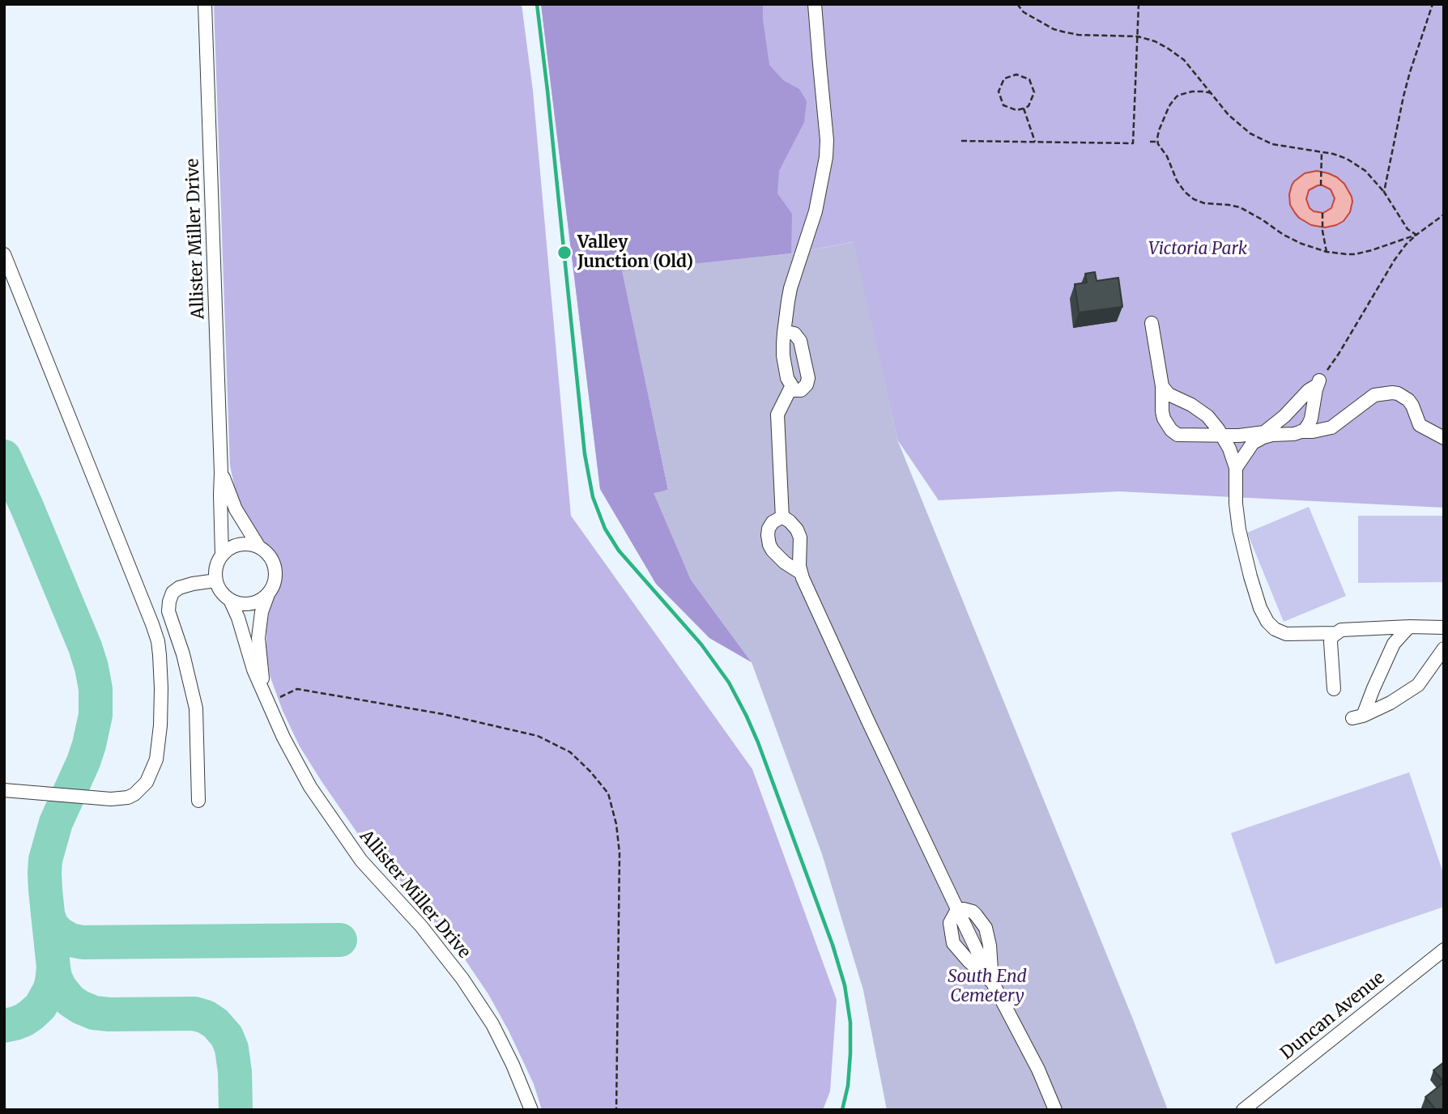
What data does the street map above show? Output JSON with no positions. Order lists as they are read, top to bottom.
{
  "streets": {
    "street": ["Allister Miller Drive", "Duncan Avenue"]
  },
  "parks": ["Victoria Park", "South End Cemetery"],
  "places": ["Valley Junction (Old)"]
}
